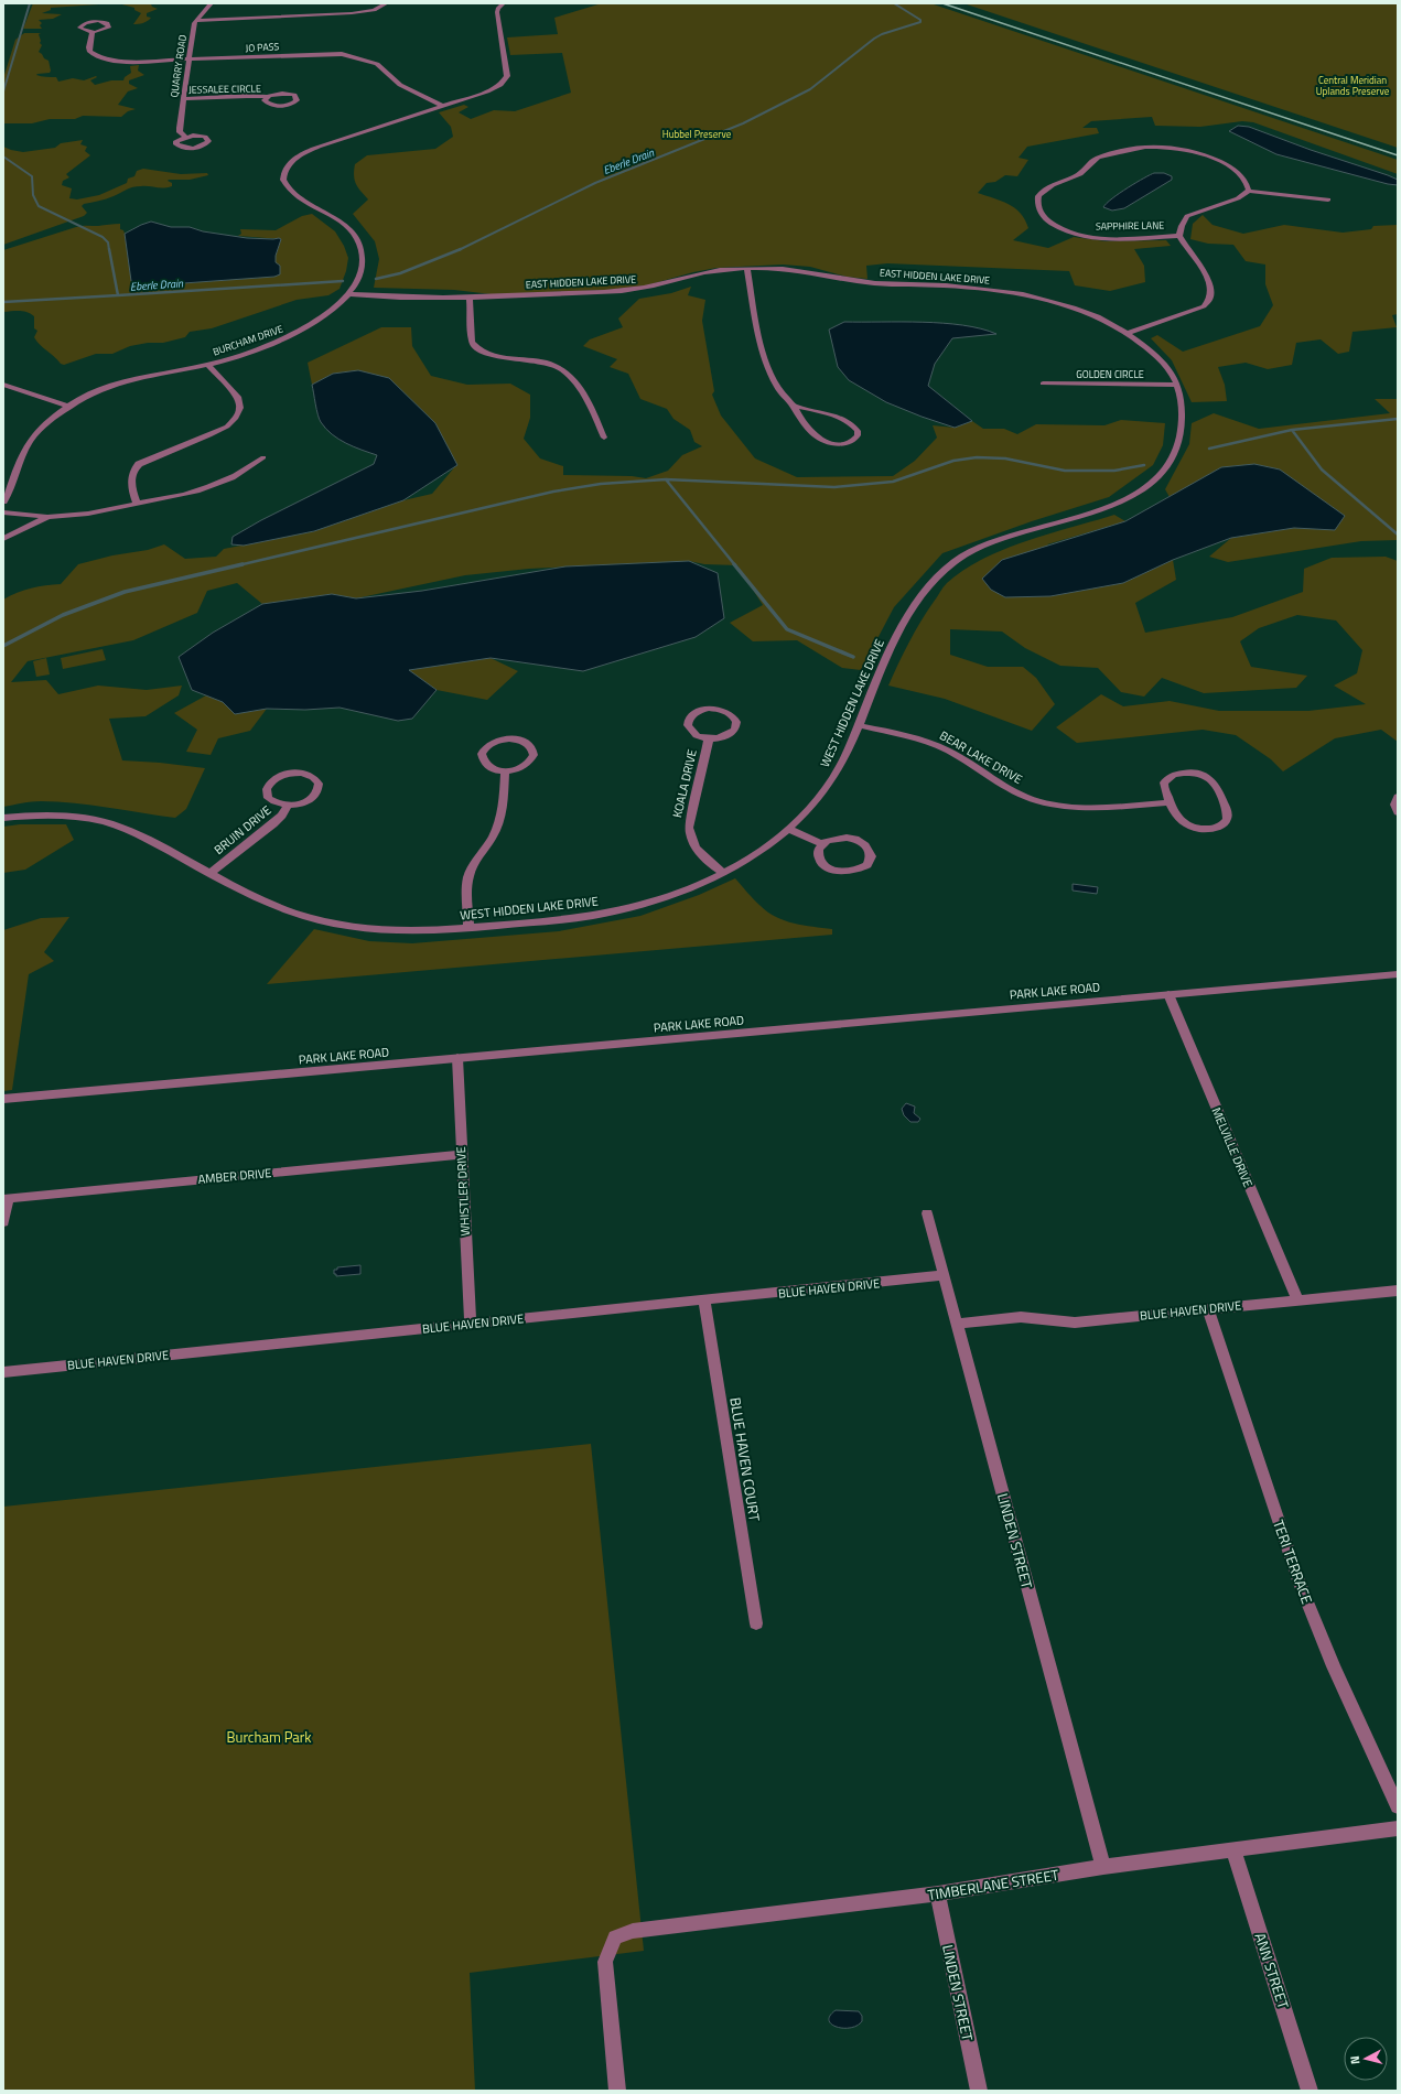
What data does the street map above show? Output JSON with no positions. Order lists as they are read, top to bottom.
{
  "streets": {
    "street": [
      "JO PASS",
      "QUARRY ROAD",
      "JESSALEE CIRCLE",
      "SAPPHIRE LANE",
      "EAST HIDDEN LAKE DRIVE",
      "BURCHAM DRIVE",
      "GOLDEN CIRCLE",
      "WEST HIDDEN LAKE DRIVE",
      "BEAR LAKE DRIVE",
      "KOALA DRIVE",
      "BRUIN DRIVE",
      "PARK LAKE ROAD",
      "MELVILLE DRIVE",
      "AMBER DRIVE",
      "WHISTLER DRIVE",
      "BLUE HAVEN DRIVE",
      "BLUE HAVEN COURT",
      "LINDEN STREET",
      "TERI TERRACE",
      "TIMBERLANE STREET",
      "ANN STREET"
    ]
  },
  "crossings": [
    ["JO PASS", "QUARRY ROAD"],
    ["JO PASS", "BURCHAM DRIVE"],
    ["QUARRY ROAD", "JESSALEE CIRCLE"],
    ["SAPPHIRE LANE", "EAST HIDDEN LAKE DRIVE"],
    ["EAST HIDDEN LAKE DRIVE", "BURCHAM DRIVE"],
    ["EAST HIDDEN LAKE DRIVE", "GOLDEN CIRCLE"],
    ["EAST HIDDEN LAKE DRIVE", "WEST HIDDEN LAKE DRIVE"],
    ["WEST HIDDEN LAKE DRIVE", "BEAR LAKE DRIVE"],
    ["WEST HIDDEN LAKE DRIVE", "KOALA DRIVE"],
    ["WEST HIDDEN LAKE DRIVE", "BRUIN DRIVE"],
    ["PARK LAKE ROAD", "MELVILLE DRIVE"],
    ["PARK LAKE ROAD", "WHISTLER DRIVE"],
    ["MELVILLE DRIVE", "BLUE HAVEN DRIVE"],
    ["AMBER DRIVE", "WHISTLER DRIVE"],
    ["WHISTLER DRIVE", "BLUE HAVEN DRIVE"],
    ["BLUE HAVEN DRIVE", "BLUE HAVEN COURT"],
    ["BLUE HAVEN DRIVE", "LINDEN STREET"],
    ["BLUE HAVEN DRIVE", "TERI TERRACE"],
    ["LINDEN STREET", "TIMBERLANE STREET"],
    ["TIMBERLANE STREET", "ANN STREET"]
  ],
  "water": ["Eberle Drain"],
  "parks": ["Central Meridian Uplands Preserve", "Hubbel Preserve", "Burcham Park"],
  "north": "left"
}
